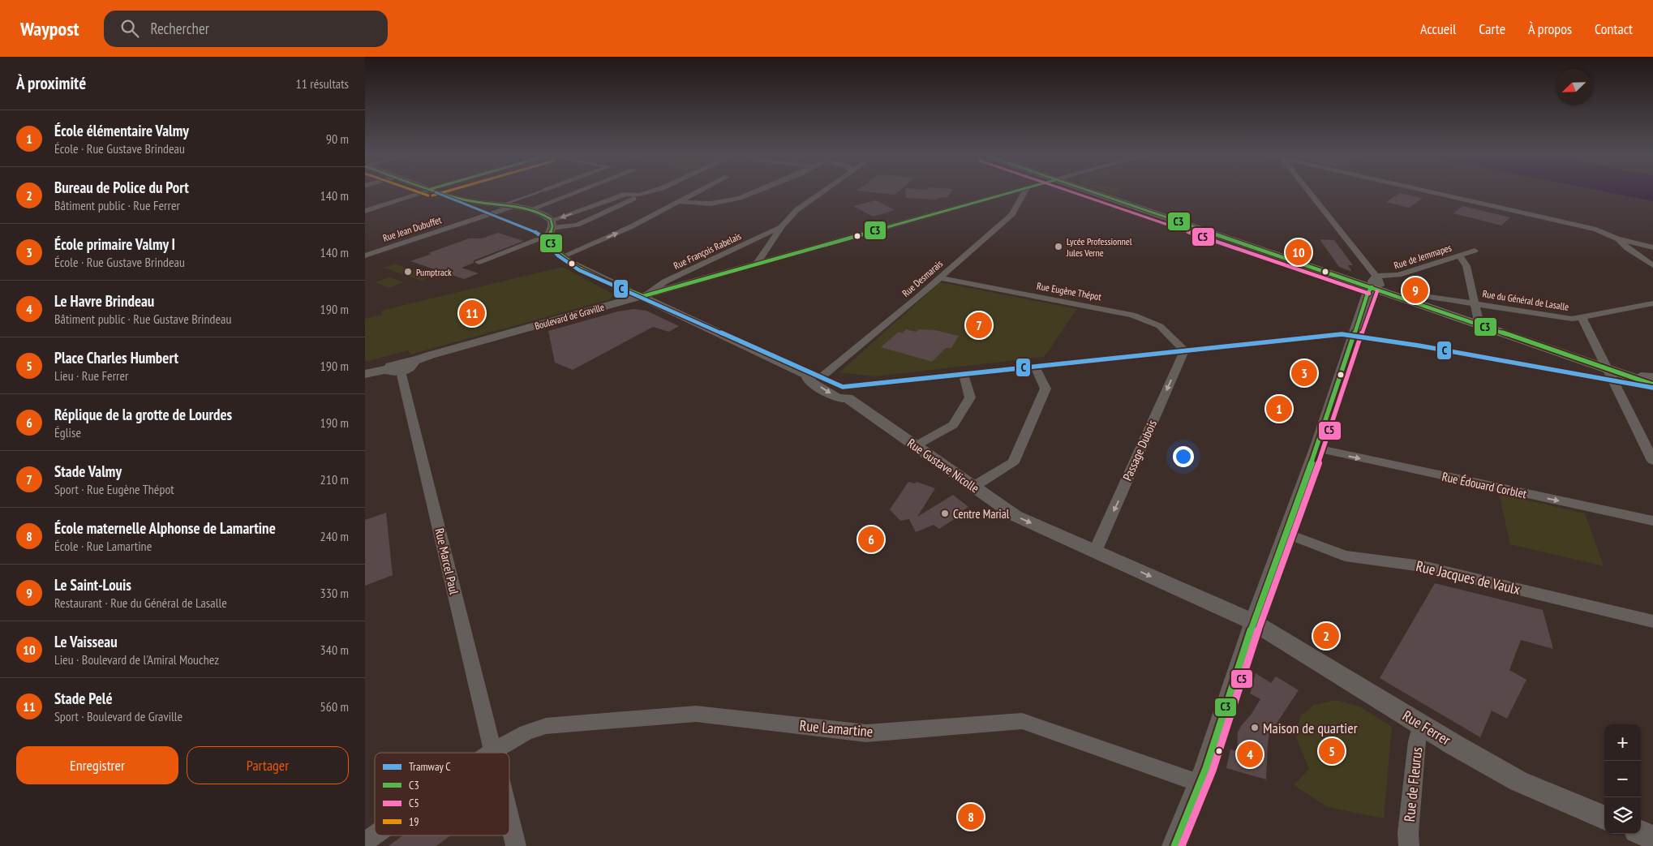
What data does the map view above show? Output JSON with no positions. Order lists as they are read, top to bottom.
{
  "streets": {
    "street": [
      "Rue Jean Dubuffet",
      "Rue François Rabelais",
      "Rue de Jemmapes",
      "Rue Desmarais",
      "Rue Eugène Thépot",
      "Rue du Général de Lasalle",
      "Boulevard de Graville",
      "Passage Dubois",
      "Rue Gustave Nicolle",
      "Rue Édouard Corblet",
      "Rue Marcel Paul",
      "Rue Jacques de Vaulx",
      "Rue Ferrer",
      "Rue Lamartine",
      "Rue de Fleurus"
    ]
  },
  "crossings": [
    ["Rue François Rabelais", "Boulevard de Graville"],
    ["Rue François Rabelais", "Rue Gustave Nicolle"],
    ["Rue Desmarais", "Rue Eugène Thépot"],
    ["Rue Desmarais", "Rue Gustave Nicolle"],
    ["Rue Eugène Thépot", "Passage Dubois"],
    ["Boulevard de Graville", "Rue Gustave Nicolle"],
    ["Boulevard de Graville", "Rue Marcel Paul"],
    ["Passage Dubois", "Rue Gustave Nicolle"],
    ["Rue Gustave Nicolle", "Rue Ferrer"],
    ["Rue Marcel Paul", "Rue Lamartine"],
    ["Rue Ferrer", "Rue de Fleurus"]
  ],
  "one_way": ["Passage Dubois", "Rue Gustave Nicolle", "Rue Édouard Corblet"],
  "places": [
    "Lycée Professionnel Jules Verne",
    "Pumptrack",
    "Centre Marial",
    "Maison de quartier"
  ],
  "lines": [
    "transit line C3",
    "transit line C5",
    "transit line 19",
    "tram line C"
  ],
  "legend": [
    "Tramway C",
    "C3",
    "C5",
    "19"
  ],
  "north": "bottom left",
  "page": {
    "header": "Waypost",
    "search": "Rechercher",
    "nav": [
      "Accueil",
      "Carte",
      "À propos",
      "Contact"
    ],
    "heading": ["À proximité", "11 résultats"],
    "list": [
      {
        "mark": "1",
        "name": "École élémentaire Valmy",
        "note": "École · Rue Gustave Brindeau",
        "value": "90 m"
      },
      {
        "mark": "2",
        "name": "Bureau de Police du Port",
        "note": "Bâtiment public · Rue Ferrer",
        "value": "140 m"
      },
      {
        "mark": "3",
        "name": "École primaire Valmy I",
        "note": "École · Rue Gustave Brindeau",
        "value": "140 m"
      },
      {
        "mark": "4",
        "name": "Le Havre Brindeau",
        "note": "Bâtiment public · Rue Gustave Brindeau",
        "value": "190 m"
      },
      {
        "mark": "5",
        "name": "Place Charles Humbert",
        "note": "Lieu · Rue Ferrer",
        "value": "190 m"
      },
      {
        "mark": "6",
        "name": "Réplique de la grotte de Lourdes",
        "note": "Église",
        "value": "190 m"
      },
      {
        "mark": "7",
        "name": "Stade Valmy",
        "note": "Sport · Rue Eugène Thépot",
        "value": "210 m"
      },
      {
        "mark": "8",
        "name": "École maternelle Alphonse de Lamartine",
        "note": "École · Rue Lamartine",
        "value": "240 m"
      },
      {
        "mark": "9",
        "name": "Le Saint-Louis",
        "note": "Restaurant · Rue du Général de Lasalle",
        "value": "330 m"
      },
      {
        "mark": "10",
        "name": "Le Vaisseau",
        "note": "Lieu · Boulevard de l'Amiral Mouchez",
        "value": "340 m"
      },
      {
        "mark": "11",
        "name": "Stade Pelé",
        "note": "Sport · Boulevard de Graville",
        "value": "560 m"
      }
    ],
    "pins": [
      "10",
      "9",
      "11",
      "7",
      "3",
      "1",
      "6",
      "2",
      "5",
      "4",
      "8"
    ],
    "map_buttons": ["+", "−"],
    "buttons": ["Enregistrer", "Partager"]
  }
}
